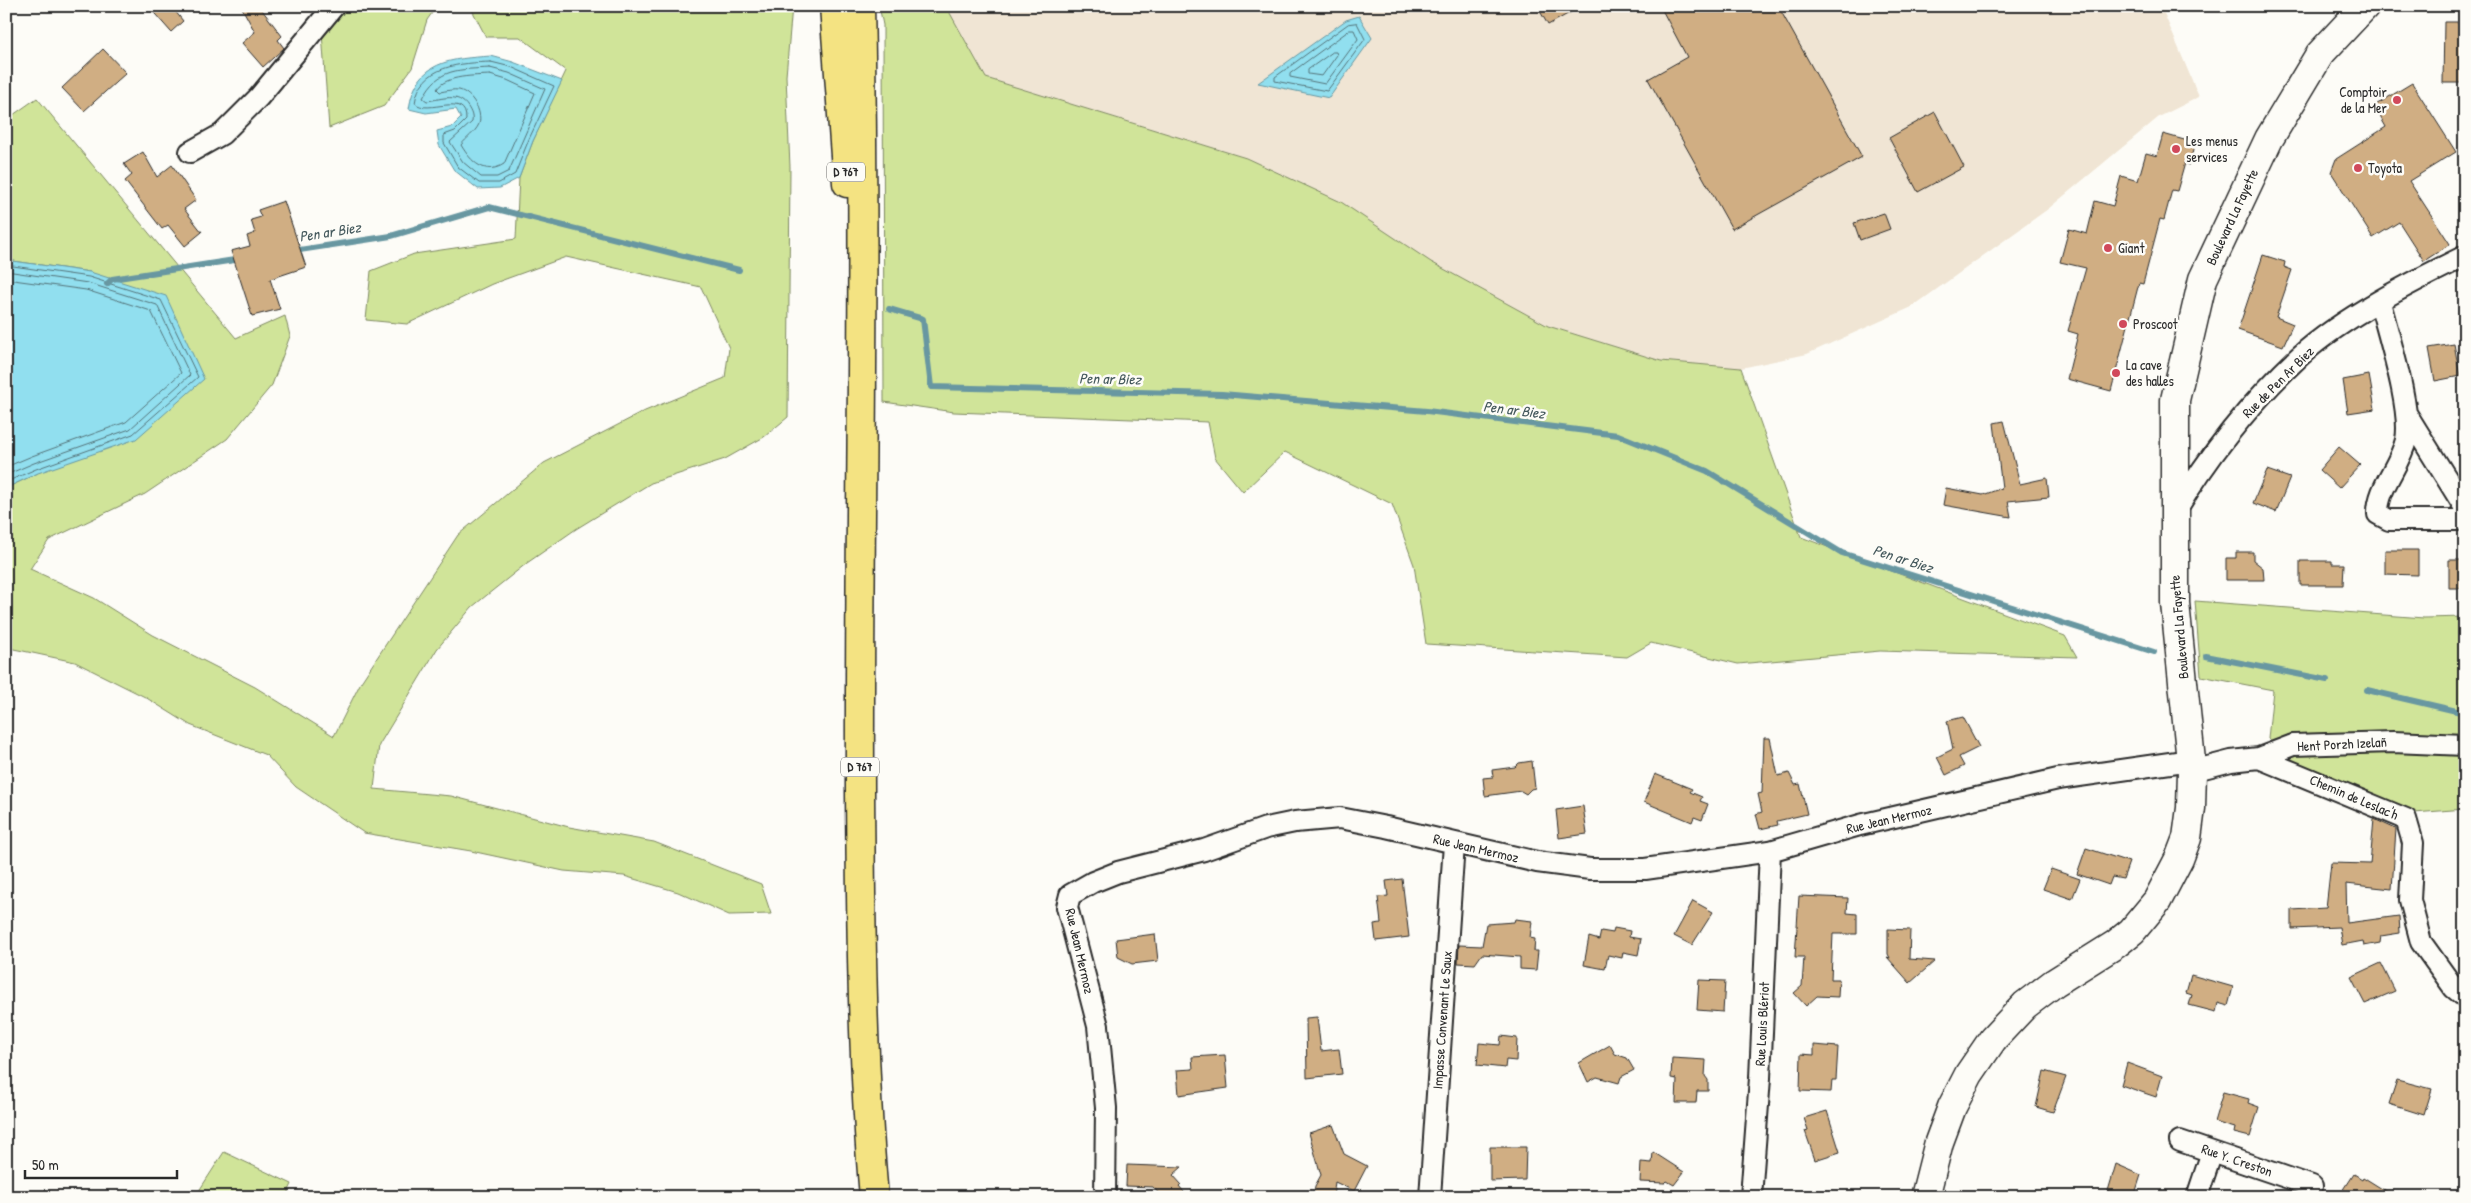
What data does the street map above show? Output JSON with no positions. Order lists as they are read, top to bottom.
{
  "streets": {
    "main road": ["D 767", "Boulevard La Fayette"],
    "street": [
      "Rue de Pen Ar Biez",
      "Hent Porzh Izelañ",
      "Chemin de Leslac'h",
      "Rue Jean Mermoz",
      "Impasse Convenant Le Saux",
      "Rue Louis Blériot",
      "Rue Y. Creston"
    ]
  },
  "crossings": [
    ["Boulevard La Fayette", "Rue de Pen Ar Biez"],
    ["Boulevard La Fayette", "Hent Porzh Izelañ"],
    ["Boulevard La Fayette", "Rue Jean Mermoz"],
    ["Hent Porzh Izelañ", "Chemin de Leslac'h"],
    ["Hent Porzh Izelañ", "Rue Jean Mermoz"],
    ["Rue Jean Mermoz", "Impasse Convenant Le Saux"],
    ["Rue Jean Mermoz", "Rue Louis Blériot"]
  ],
  "water": ["Pen ar Biez"],
  "places": [
    "Comptoir de la Mer",
    "Les menus services",
    "Toyota",
    "Giant",
    "Proscoot",
    "La cave des halles"
  ],
  "scale_bar": "50 m"
}
